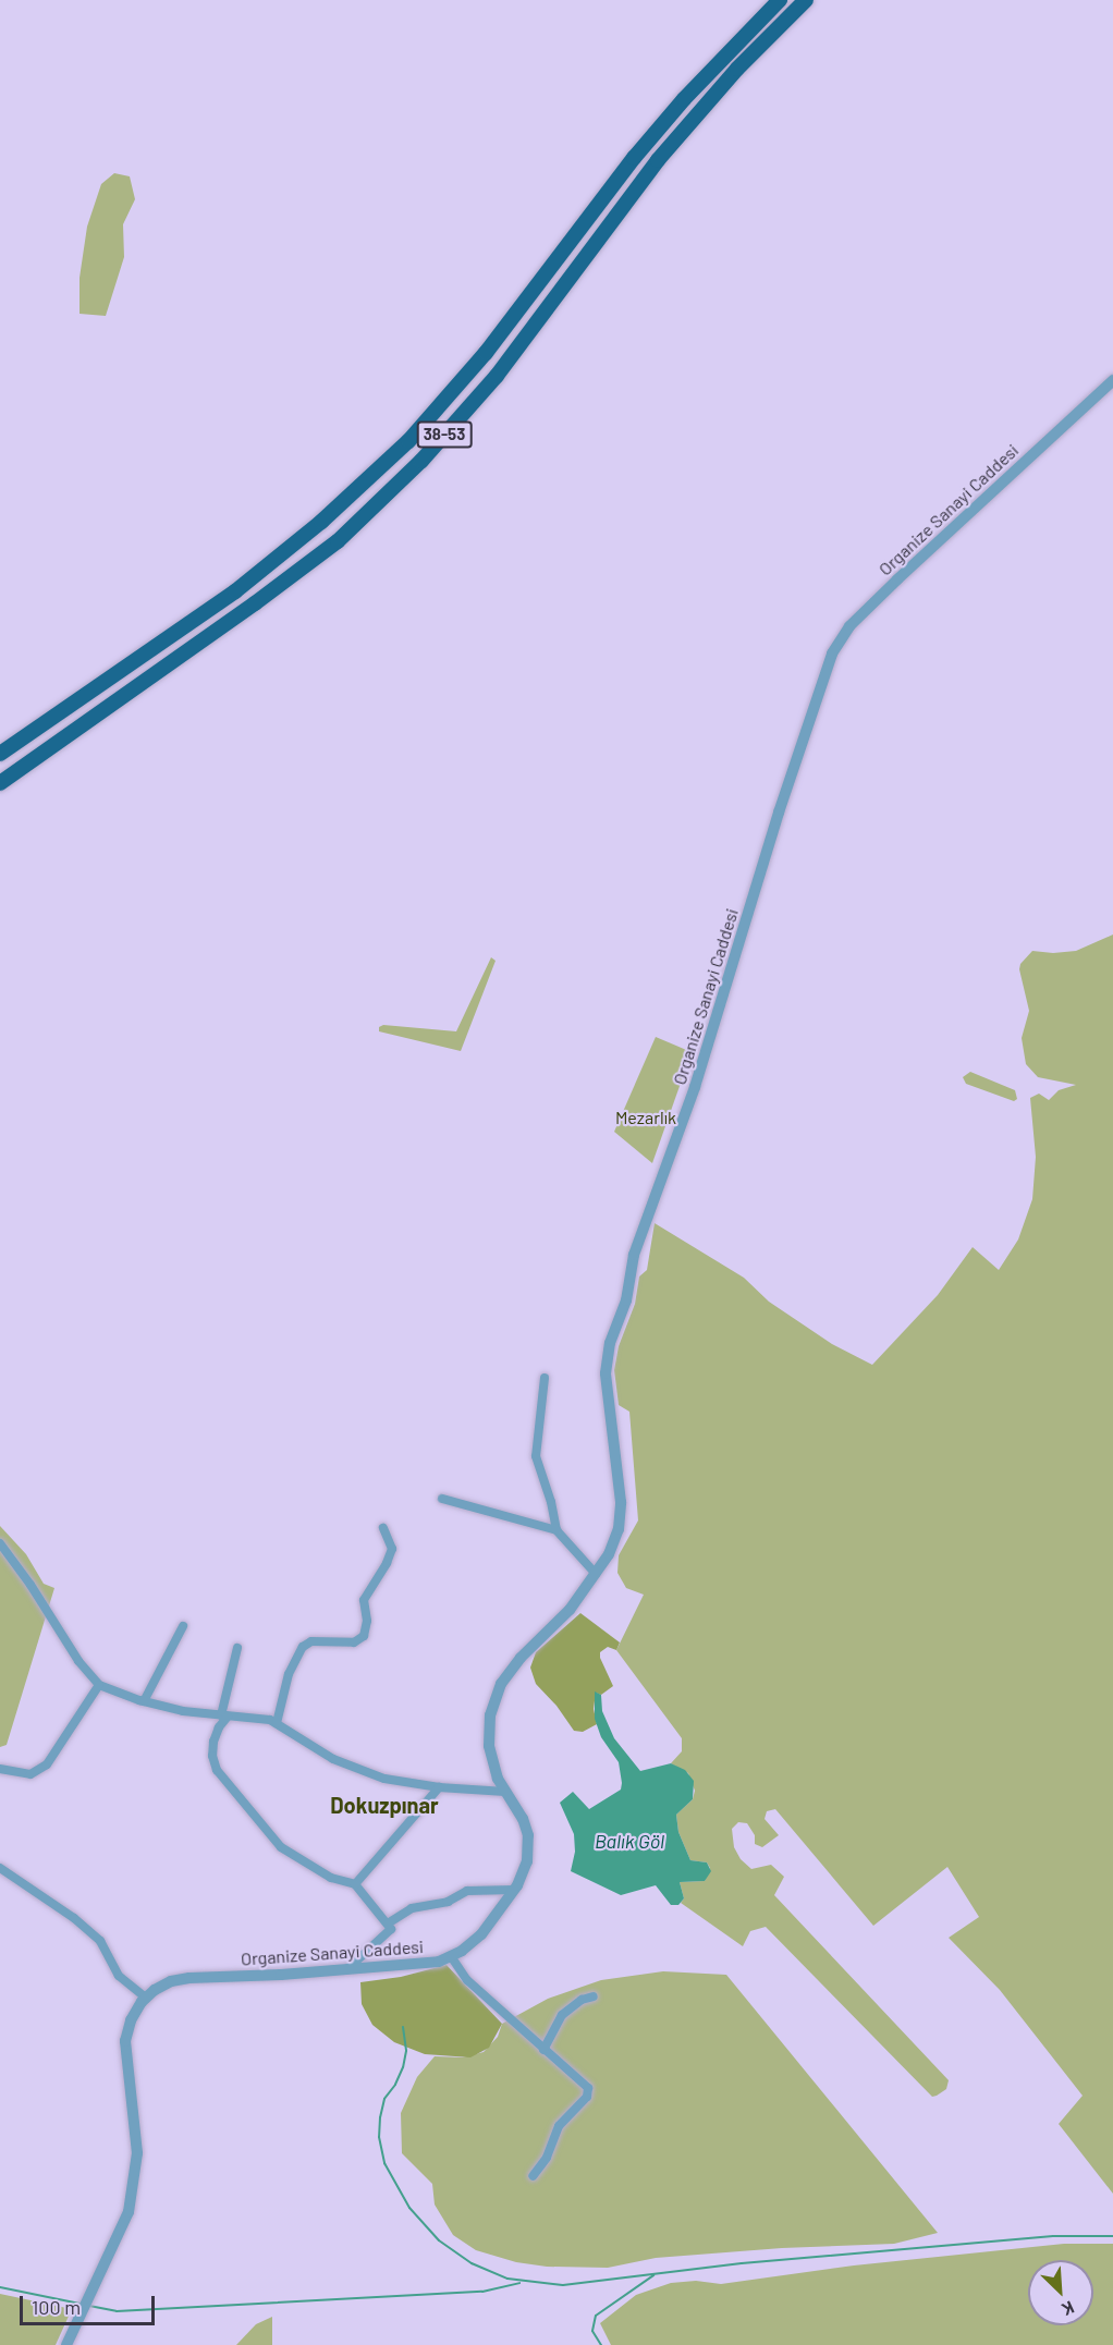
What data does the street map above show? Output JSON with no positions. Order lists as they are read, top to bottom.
{
  "streets": {
    "highway": ["38-53"],
    "street": ["Organize Sanayi Caddesi"]
  },
  "districts": ["Dokuzpınar"],
  "water": ["Balık Göl"],
  "parks": ["Mezarlık"],
  "scale_bar": "100 m",
  "north": "bottom right"
}
